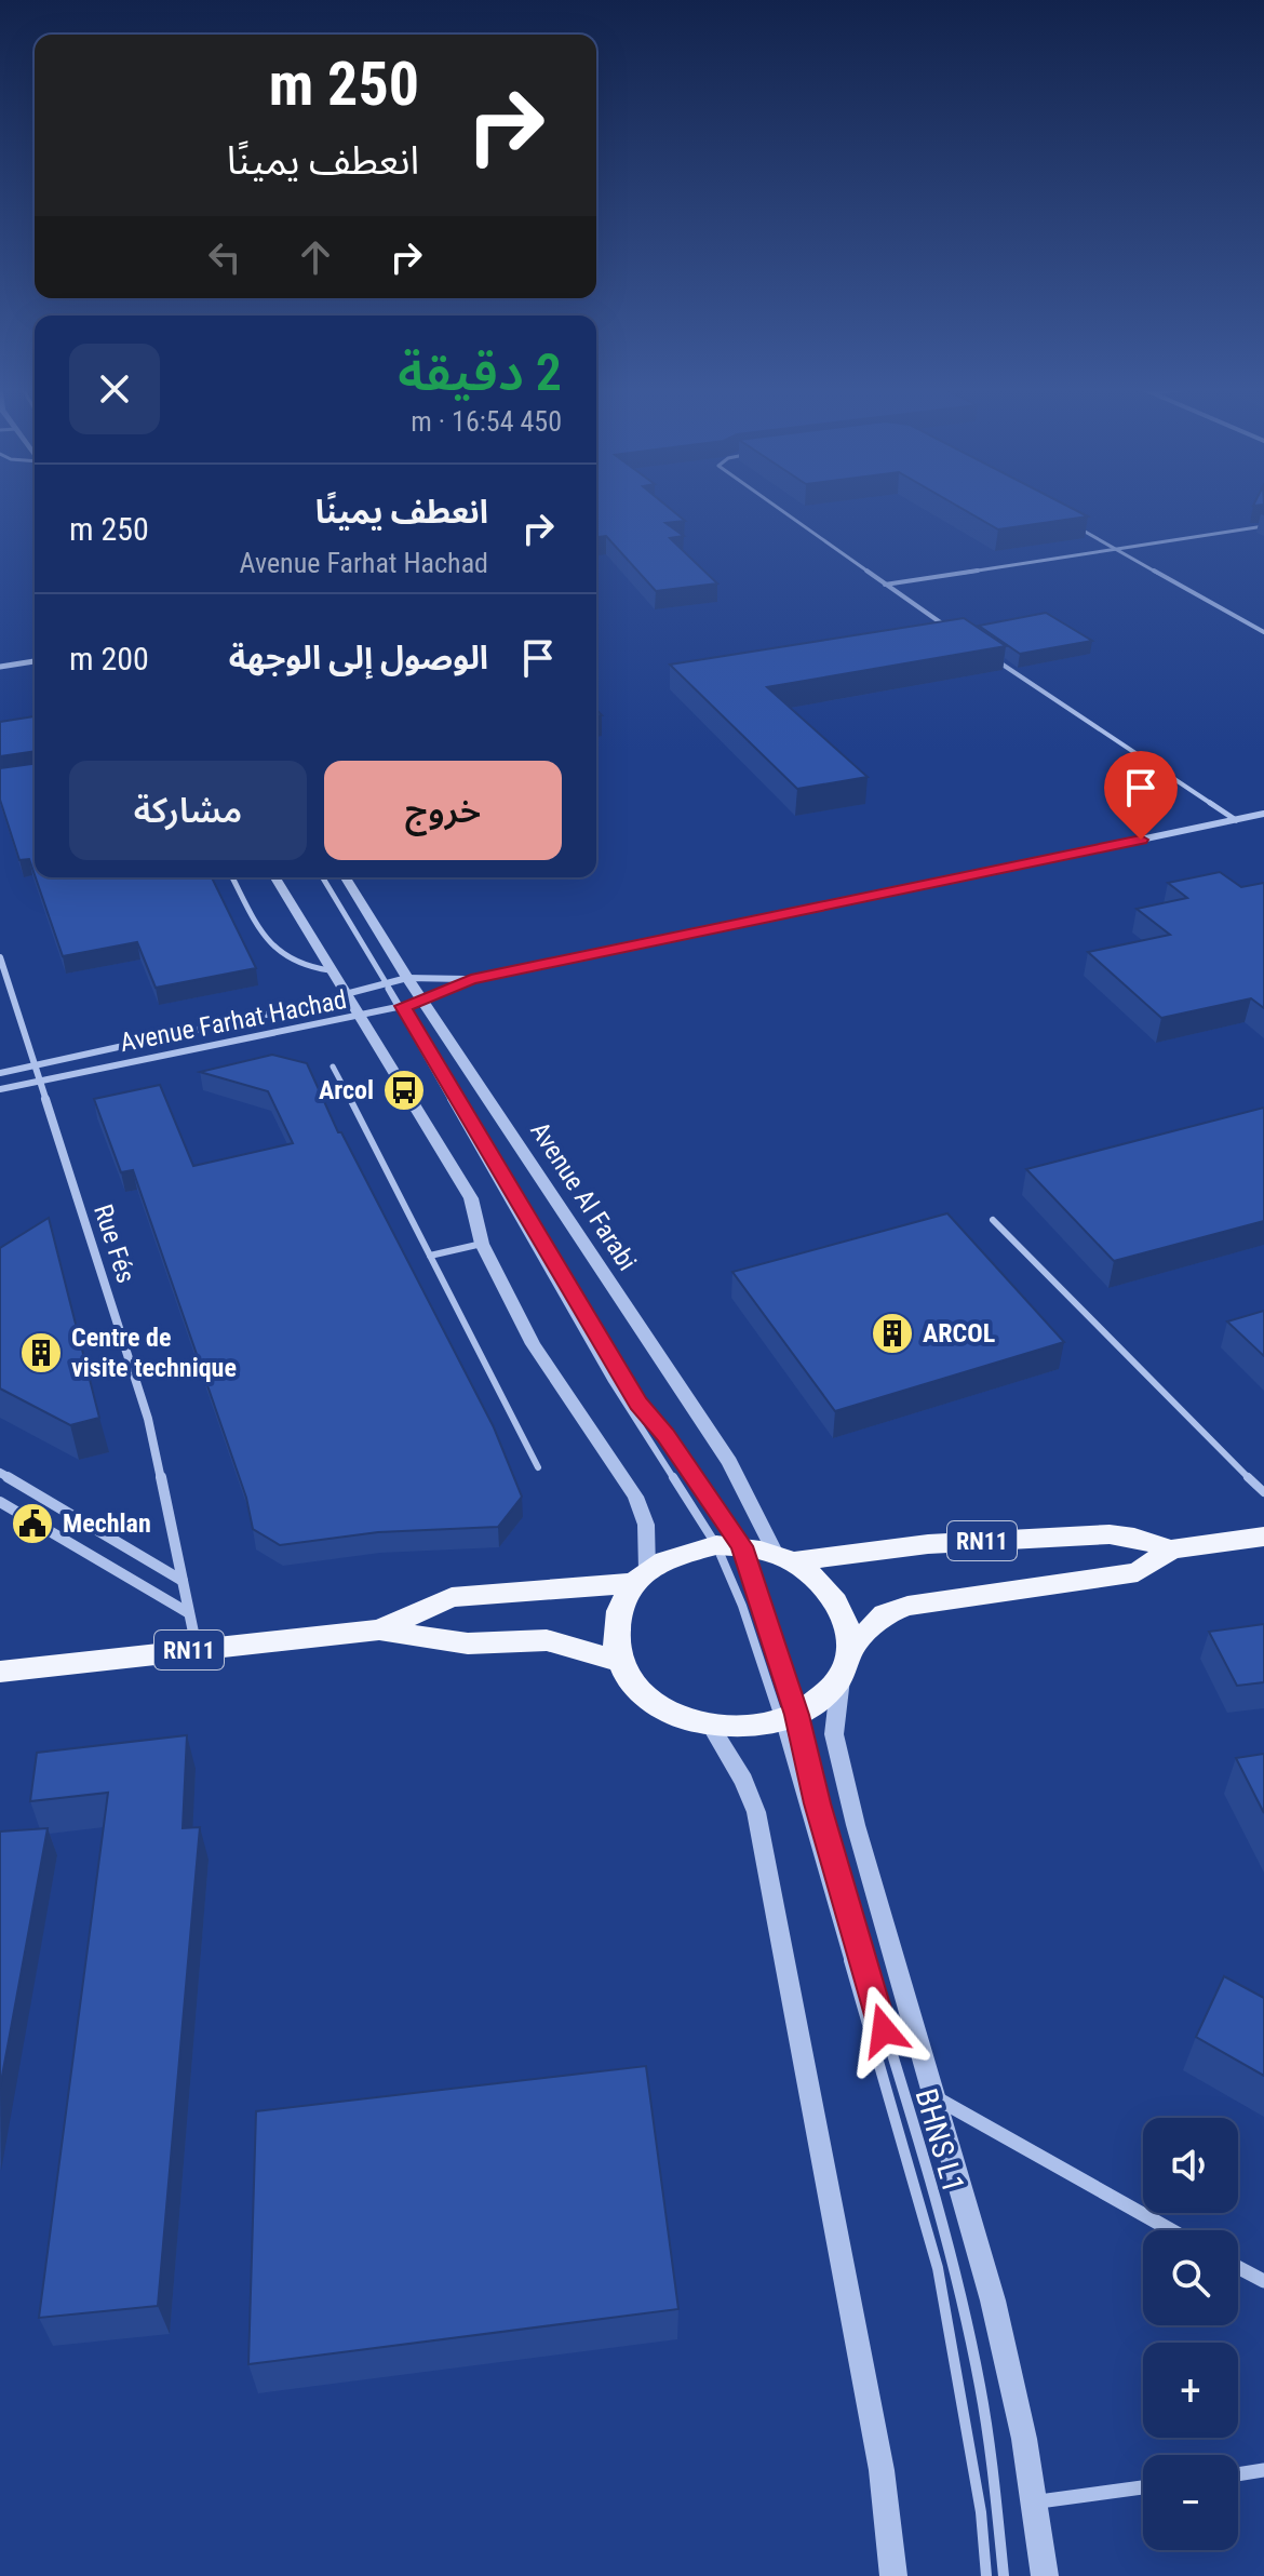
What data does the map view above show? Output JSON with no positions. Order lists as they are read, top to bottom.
{
  "streets": {
    "main road": ["RN11"],
    "street": ["Avenue Farhat Hachad", "Avenue Al Farabi", "Rue Fés"],
    "lane": ["BHNS L1"]
  },
  "crossings": [
    ["Avenue Farhat Hachad", "Avenue Al Farabi"],
    ["Avenue Farhat Hachad", "Rue Fés"],
    ["Avenue Farhat Hachad", "BHNS L1"],
    ["Avenue Al Farabi", "RN11"],
    ["Rue Fés", "RN11"],
    ["RN11", "BHNS L1"]
  ],
  "places": {
    "bus stop": ["Arcol"],
    "building": ["ARCOL", "Centre de visite technique"],
    "public building": ["Mechlan"]
  },
  "page": {
    "turn": ["250 m", "انعطف يمينًا"],
    "heading": ["2 دقيقة", "450 m · 16:54"],
    "list": [
      {
        "name": "انعطف يمينًا",
        "note": "Avenue Farhat Hachad",
        "value": "250 m"
      },
      {
        "name": "الوصول إلى الوجهة",
        "value": "200 m"
      }
    ],
    "buttons": ["خروج", "مشاركة"],
    "map_buttons": ["+", "−"]
  }
}
